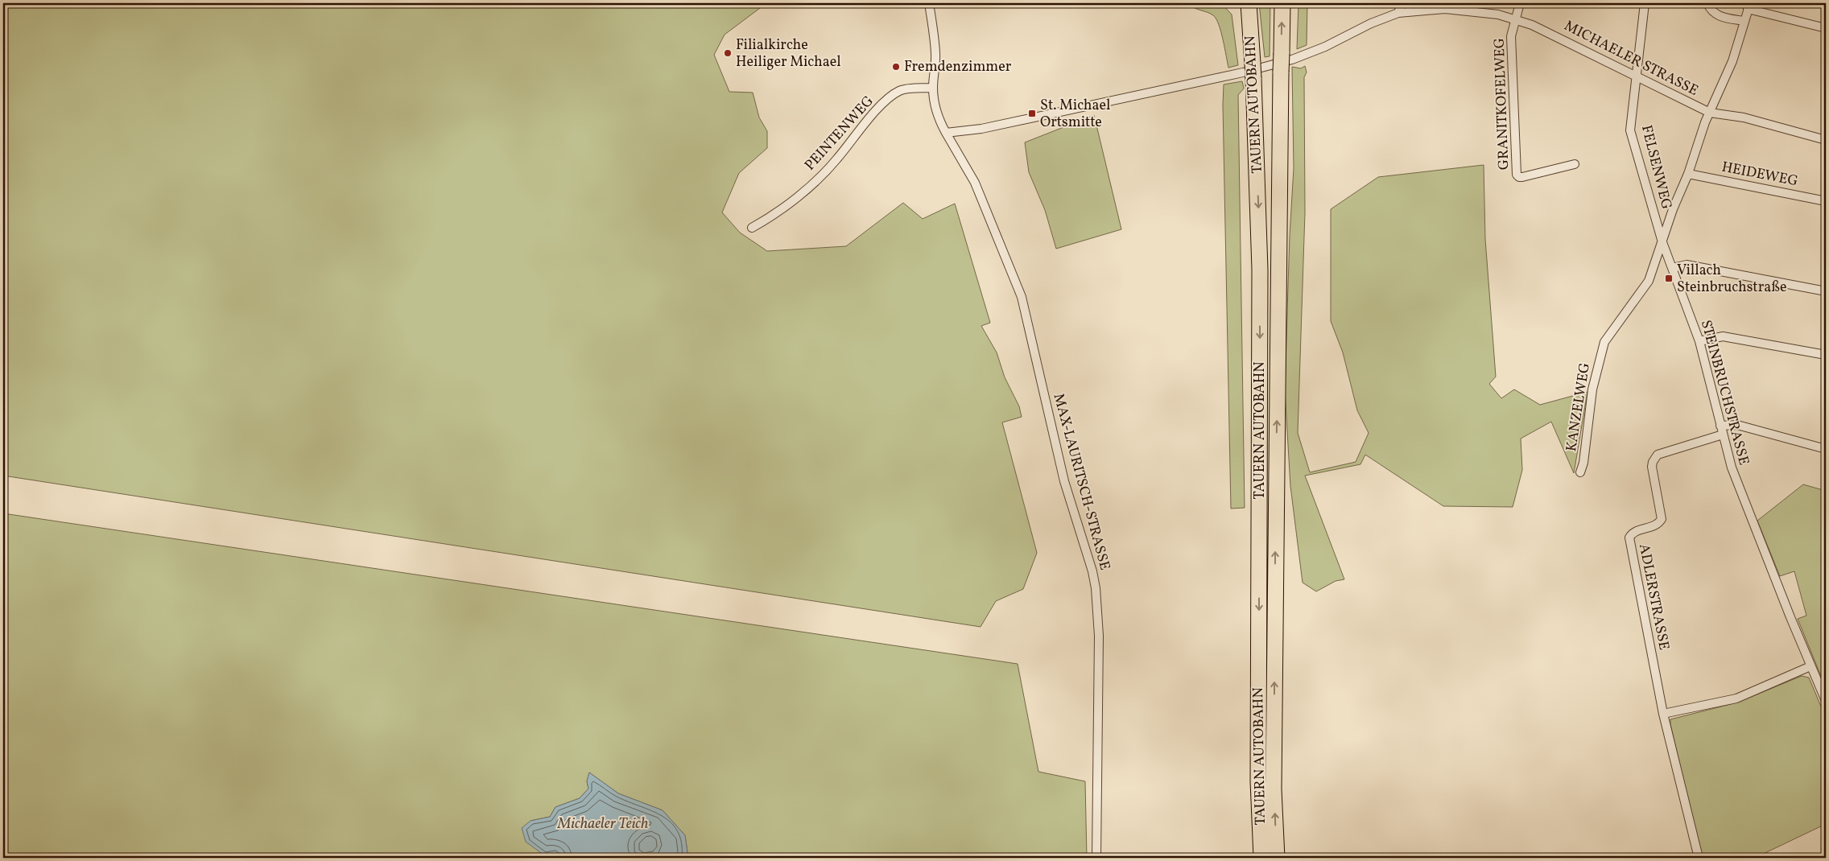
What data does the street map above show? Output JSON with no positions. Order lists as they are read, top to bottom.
{
  "streets": {
    "highway": ["TAUERN AUTOBAHN"],
    "street": [
      "MICHAELER STRASSE",
      "GRANITKOFELWEG",
      "PEINTENWEG",
      "FELSENWEG",
      "HEIDEWEG",
      "STEINBRUCHSTRASSE",
      "KANZELWEG",
      "MAX-LAURITSCH-STRASSE",
      "ADLERSTRASSE"
    ]
  },
  "crossings": [
    ["MICHAELER STRASSE", "GRANITKOFELWEG"],
    ["MICHAELER STRASSE", "FELSENWEG"],
    ["MICHAELER STRASSE", "MAX-LAURITSCH-STRASSE"],
    ["FELSENWEG", "STEINBRUCHSTRASSE"],
    ["FELSENWEG", "KANZELWEG"],
    ["STEINBRUCHSTRASSE", "KANZELWEG"],
    ["STEINBRUCHSTRASSE", "ADLERSTRASSE"]
  ],
  "water": ["Michaeler Teich"],
  "places": {
    "other": ["Filialkirche Heiliger Michael", "Fremdenzimmer"],
    "transit": ["St. Michael Ortsmitte", "Villach Steinbruchstraße"]
  }
}
